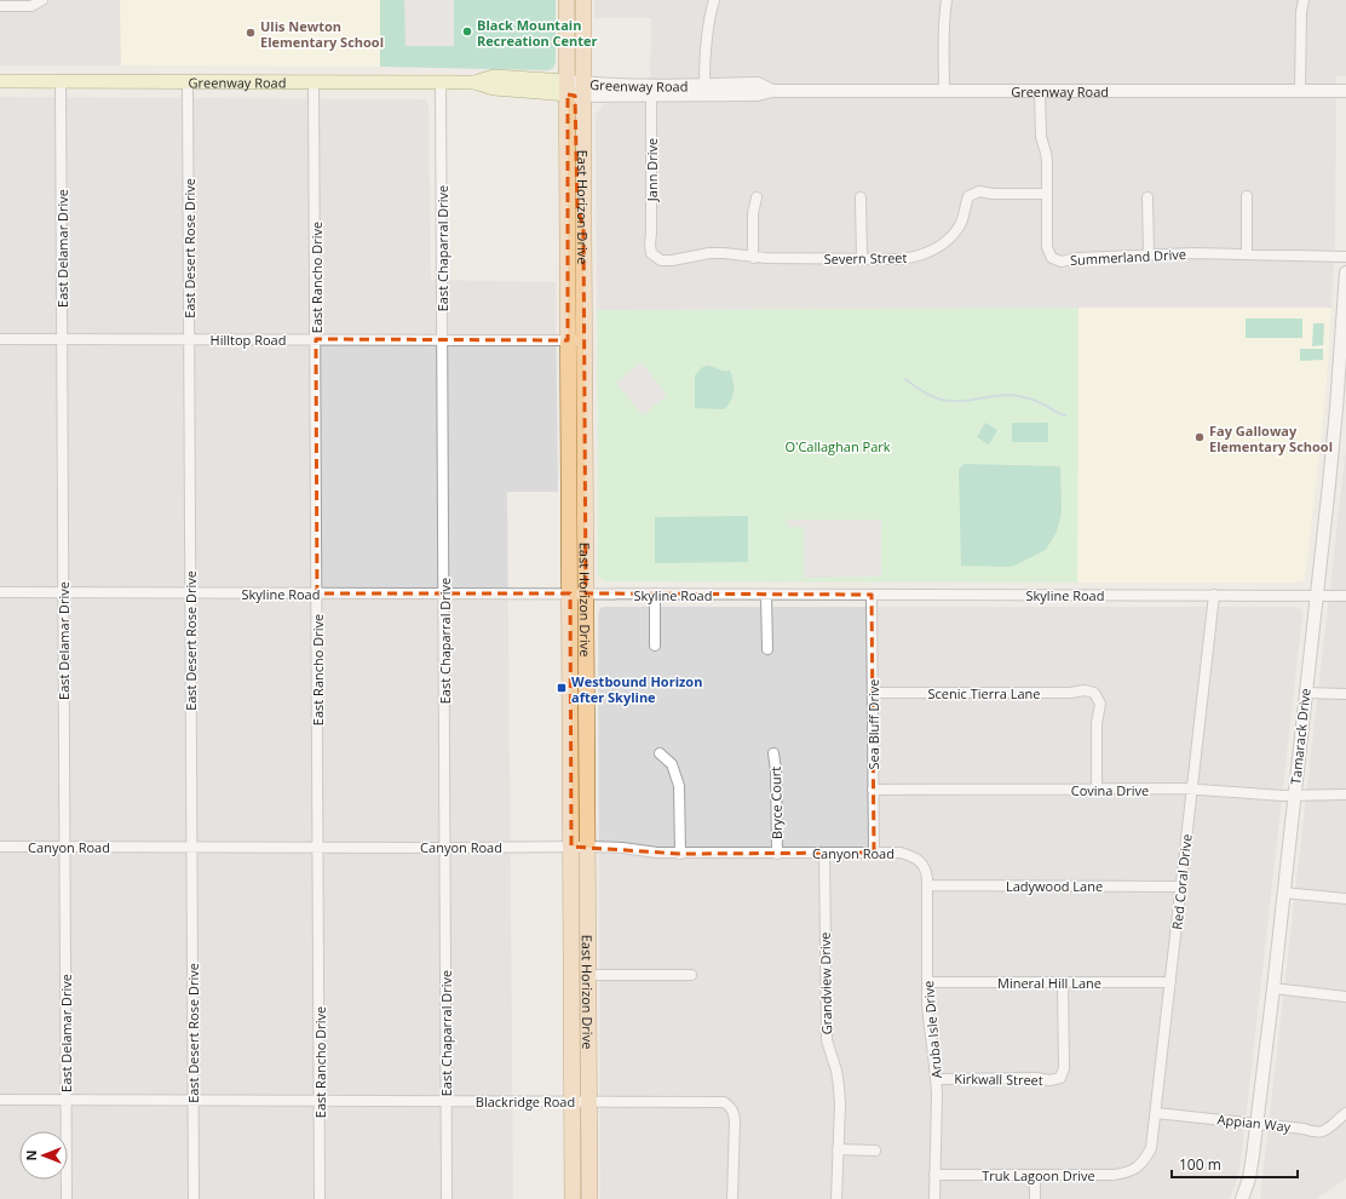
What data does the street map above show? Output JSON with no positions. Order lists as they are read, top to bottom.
{
  "streets": {
    "main road": ["Greenway Road", "East Horizon Drive"],
    "street": [
      "Jann Drive",
      "East Delamar Drive",
      "East Desert Rose Drive",
      "East Chaparral Drive",
      "Summerland Drive",
      "Severn Street",
      "East Rancho Drive",
      "Hilltop Road",
      "Skyline Road",
      "Scenic Tierra Lane",
      "Sea Bluff Drive",
      "Tamarack Drive",
      "Covina Drive",
      "Bryce Court",
      "Canyon Road",
      "Red Coral Drive",
      "Ladywood Lane",
      "Mineral Hill Lane",
      "Grandview Drive",
      "Aruba Isle Drive",
      "Kirkwall Street",
      "Blackridge Road",
      "Appian Way",
      "Truk Lagoon Drive"
    ]
  },
  "crossings": [
    ["Greenway Road", "Jann Drive"],
    ["Greenway Road", "East Horizon Drive"],
    ["Greenway Road", "East Delamar Drive"],
    ["Greenway Road", "East Desert Rose Drive"],
    ["Greenway Road", "East Chaparral Drive"],
    ["Greenway Road", "Summerland Drive"],
    ["Greenway Road", "East Rancho Drive"],
    ["Jann Drive", "Severn Street"],
    ["East Horizon Drive", "Hilltop Road"],
    ["East Horizon Drive", "Skyline Road"],
    ["East Horizon Drive", "Canyon Road"],
    ["East Horizon Drive", "Blackridge Road"],
    ["East Delamar Drive", "Hilltop Road"],
    ["East Delamar Drive", "Skyline Road"],
    ["East Delamar Drive", "Canyon Road"],
    ["East Delamar Drive", "Blackridge Road"],
    ["East Desert Rose Drive", "Hilltop Road"],
    ["East Desert Rose Drive", "Skyline Road"],
    ["East Desert Rose Drive", "Canyon Road"],
    ["East Desert Rose Drive", "Blackridge Road"],
    ["East Chaparral Drive", "Hilltop Road"],
    ["East Chaparral Drive", "Skyline Road"],
    ["East Chaparral Drive", "Canyon Road"],
    ["East Chaparral Drive", "Blackridge Road"],
    ["Summerland Drive", "Severn Street"],
    ["East Rancho Drive", "Hilltop Road"],
    ["East Rancho Drive", "Skyline Road"],
    ["East Rancho Drive", "Canyon Road"],
    ["East Rancho Drive", "Blackridge Road"],
    ["Skyline Road", "Sea Bluff Drive"],
    ["Skyline Road", "Tamarack Drive"],
    ["Skyline Road", "Red Coral Drive"],
    ["Scenic Tierra Lane", "Sea Bluff Drive"],
    ["Scenic Tierra Lane", "Covina Drive"],
    ["Sea Bluff Drive", "Covina Drive"],
    ["Sea Bluff Drive", "Canyon Road"],
    ["Tamarack Drive", "Covina Drive"],
    ["Tamarack Drive", "Appian Way"],
    ["Covina Drive", "Red Coral Drive"],
    ["Bryce Court", "Canyon Road"],
    ["Canyon Road", "Grandview Drive"],
    ["Canyon Road", "Aruba Isle Drive"],
    ["Red Coral Drive", "Ladywood Lane"],
    ["Red Coral Drive", "Mineral Hill Lane"],
    ["Red Coral Drive", "Appian Way"],
    ["Red Coral Drive", "Truk Lagoon Drive"],
    ["Ladywood Lane", "Aruba Isle Drive"],
    ["Mineral Hill Lane", "Aruba Isle Drive"],
    ["Mineral Hill Lane", "Kirkwall Street"],
    ["Aruba Isle Drive", "Kirkwall Street"],
    ["Aruba Isle Drive", "Truk Lagoon Drive"]
  ],
  "parks": ["O'Callaghan Park"],
  "places": {
    "other": ["Black Mountain Recreation Center", "Ulis Newton Elementary School", "Fay Galloway Elementary School"],
    "transit": ["Westbound Horizon after Skyline"]
  },
  "scale_bar": "100 m",
  "north": "left"
}
